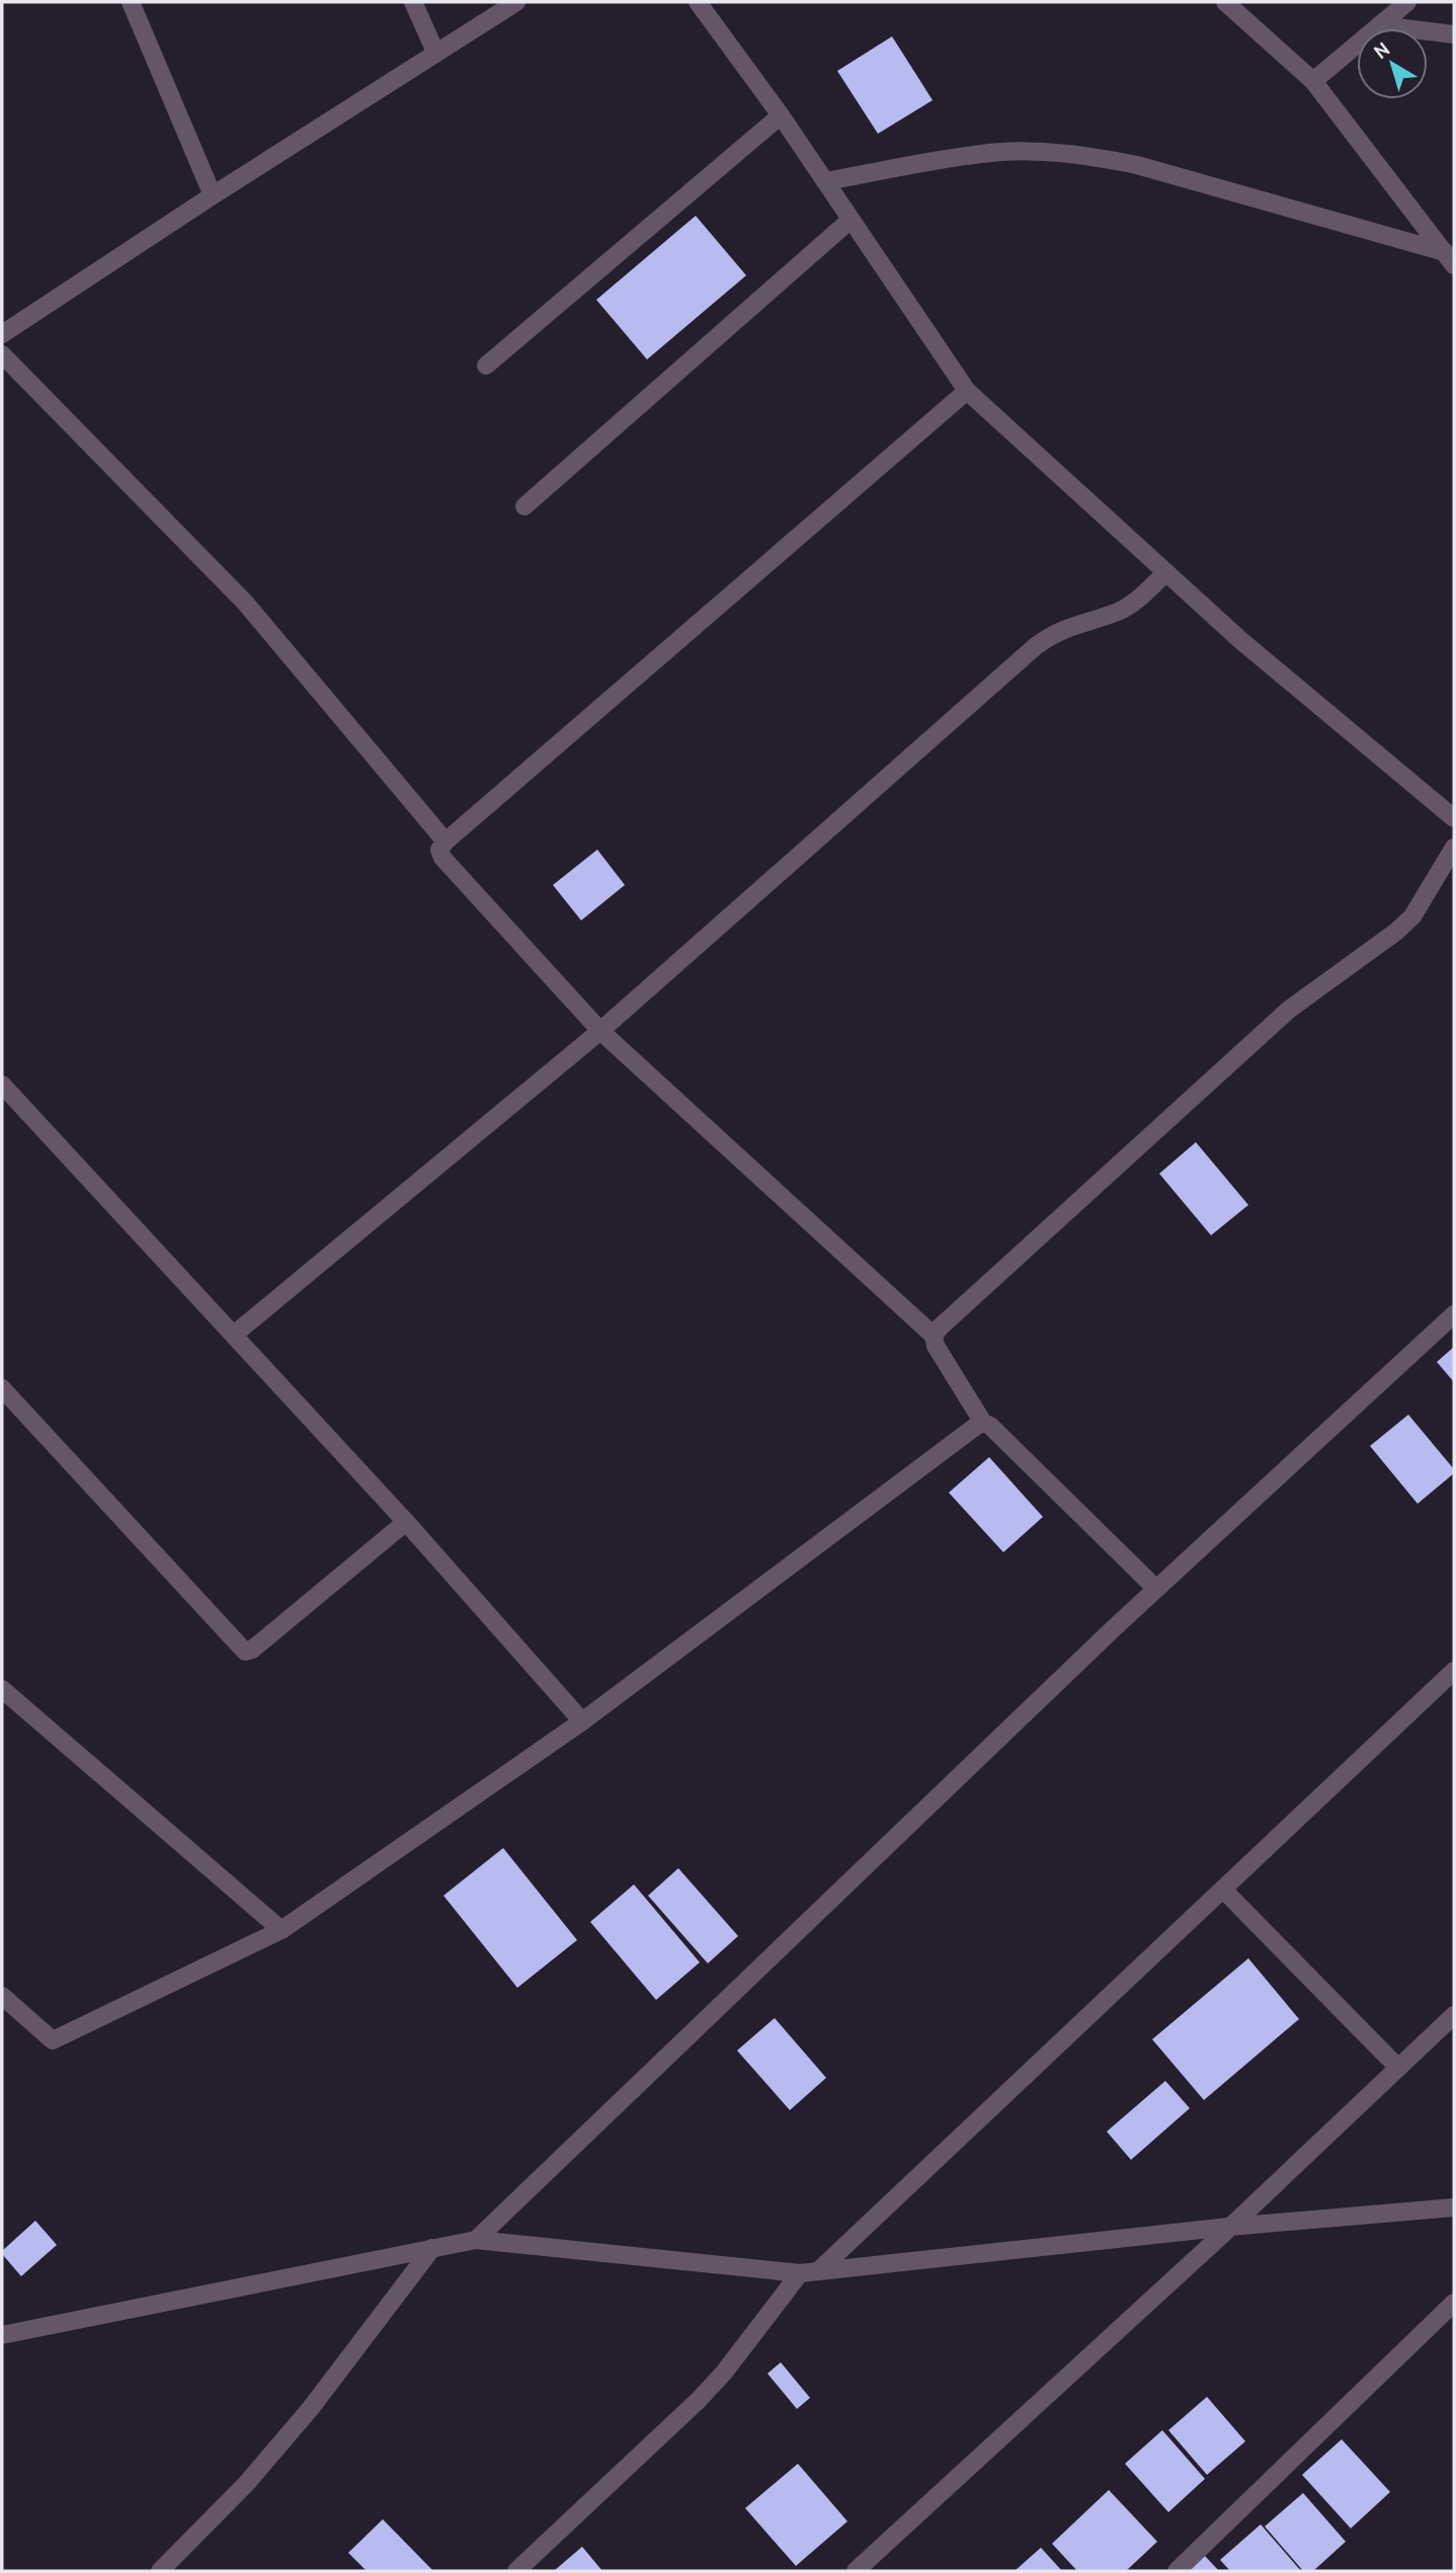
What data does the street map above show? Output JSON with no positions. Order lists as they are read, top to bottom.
{
  "north": "top left"
}
